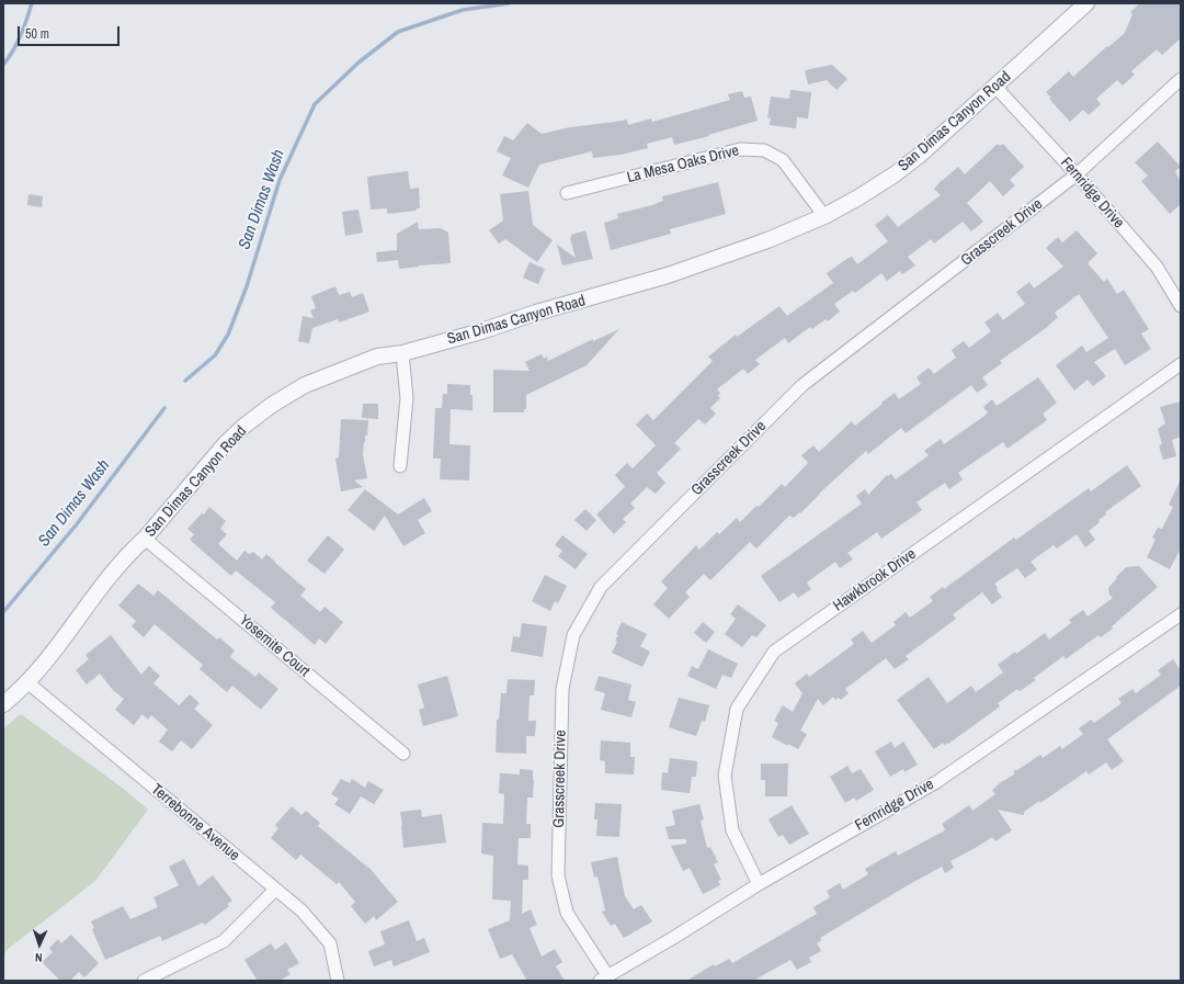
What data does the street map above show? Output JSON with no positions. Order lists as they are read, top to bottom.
{
  "streets": {
    "street": [
      "San Dimas Canyon Road",
      "La Mesa Oaks Drive",
      "Fernridge Drive",
      "Grasscreek Drive",
      "Hawkbrook Drive",
      "Yosemite Court",
      "Terrebonne Avenue"
    ]
  },
  "crossings": [
    ["San Dimas Canyon Road", "La Mesa Oaks Drive"],
    ["San Dimas Canyon Road", "Fernridge Drive"],
    ["San Dimas Canyon Road", "Yosemite Court"],
    ["San Dimas Canyon Road", "Terrebonne Avenue"],
    ["Fernridge Drive", "Grasscreek Drive"],
    ["Fernridge Drive", "Hawkbrook Drive"]
  ],
  "water": ["San Dimas Wash"],
  "scale_bar": "50 m",
  "north": "bottom"
}
